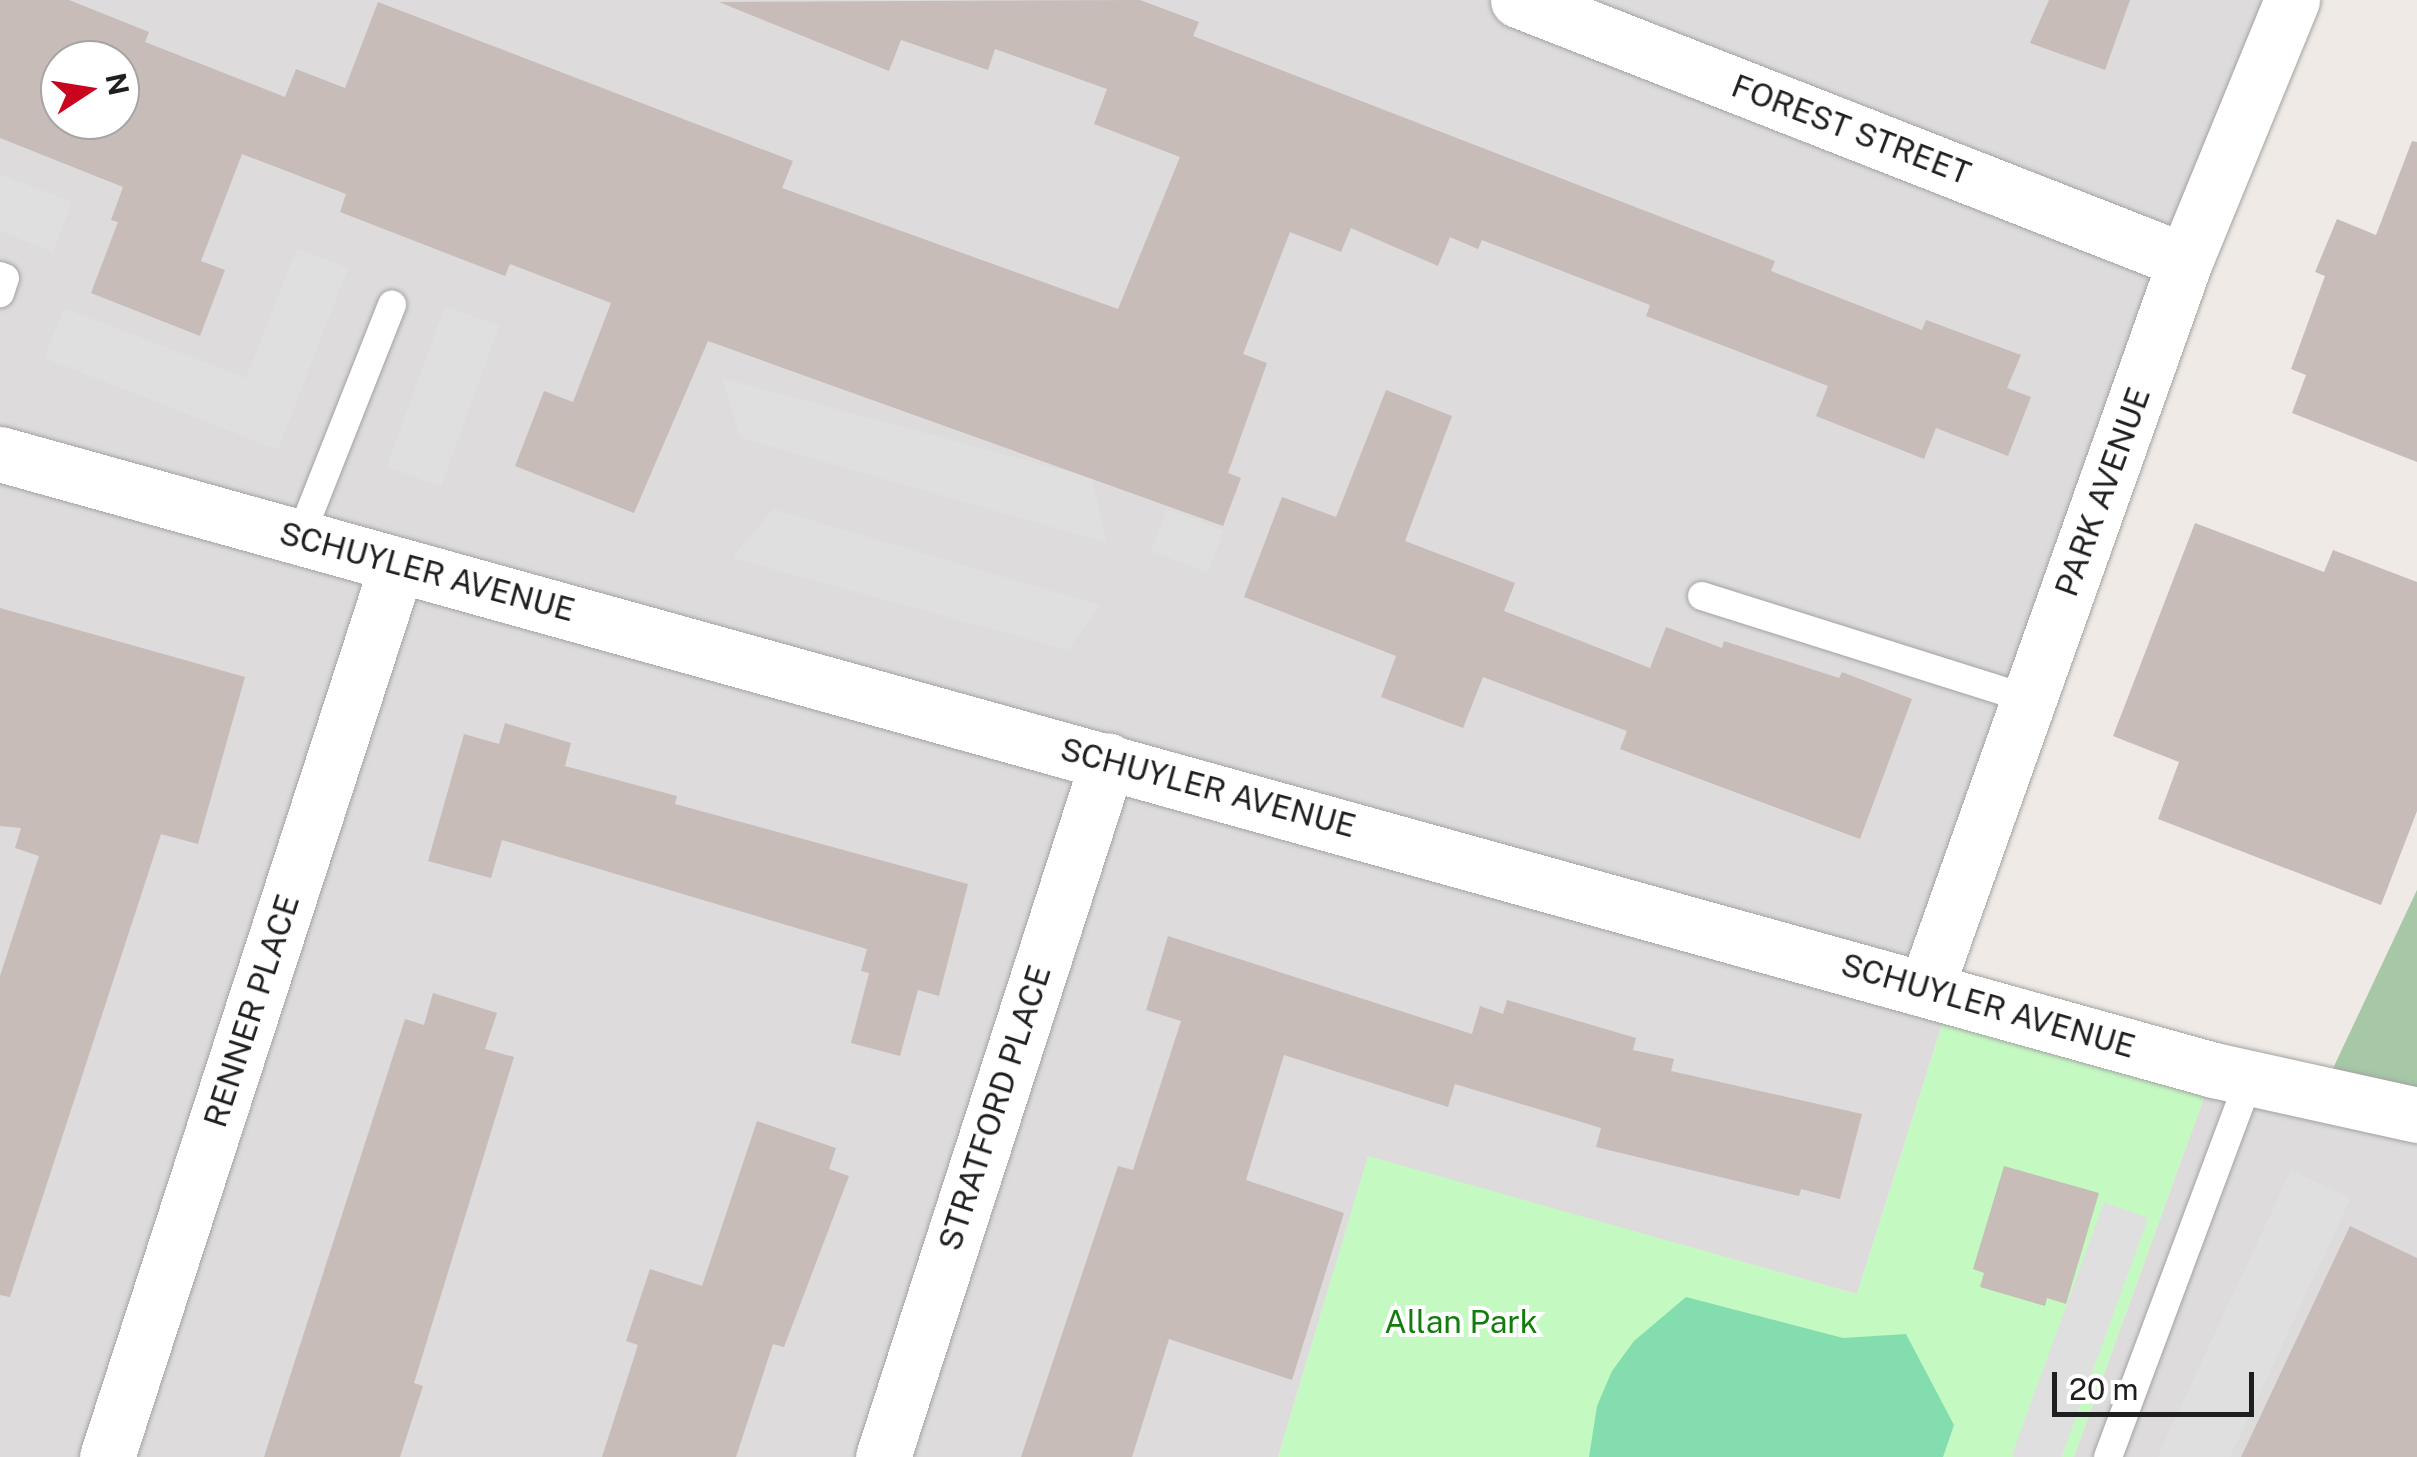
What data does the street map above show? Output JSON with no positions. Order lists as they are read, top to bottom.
{
  "streets": {
    "street": [
      "FOREST STREET",
      "PARK AVENUE",
      "SCHUYLER AVENUE",
      "RENNER PLACE",
      "STRATFORD PLACE"
    ]
  },
  "crossings": [
    ["FOREST STREET", "PARK AVENUE"],
    ["PARK AVENUE", "SCHUYLER AVENUE"],
    ["SCHUYLER AVENUE", "RENNER PLACE"],
    ["SCHUYLER AVENUE", "STRATFORD PLACE"]
  ],
  "parks": ["Allan Park"],
  "scale_bar": "20 m",
  "north": "right"
}
